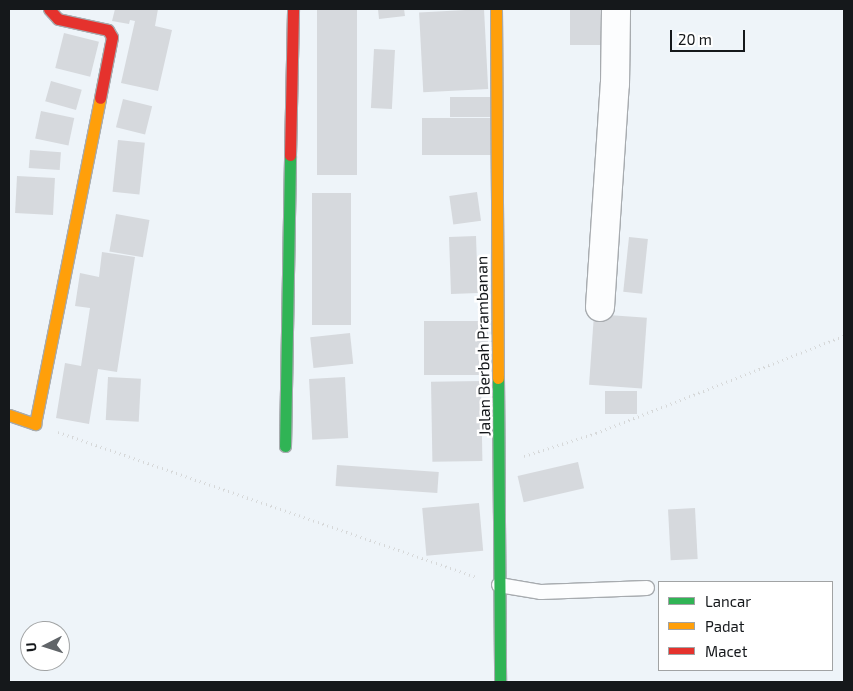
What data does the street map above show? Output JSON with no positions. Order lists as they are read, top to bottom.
{
  "streets": {
    "street": ["Jalan Berbah Prambanan"]
  },
  "legend": ["Lancar", "Padat", "Macet"],
  "scale_bar": "20 m",
  "north": "left"
}
